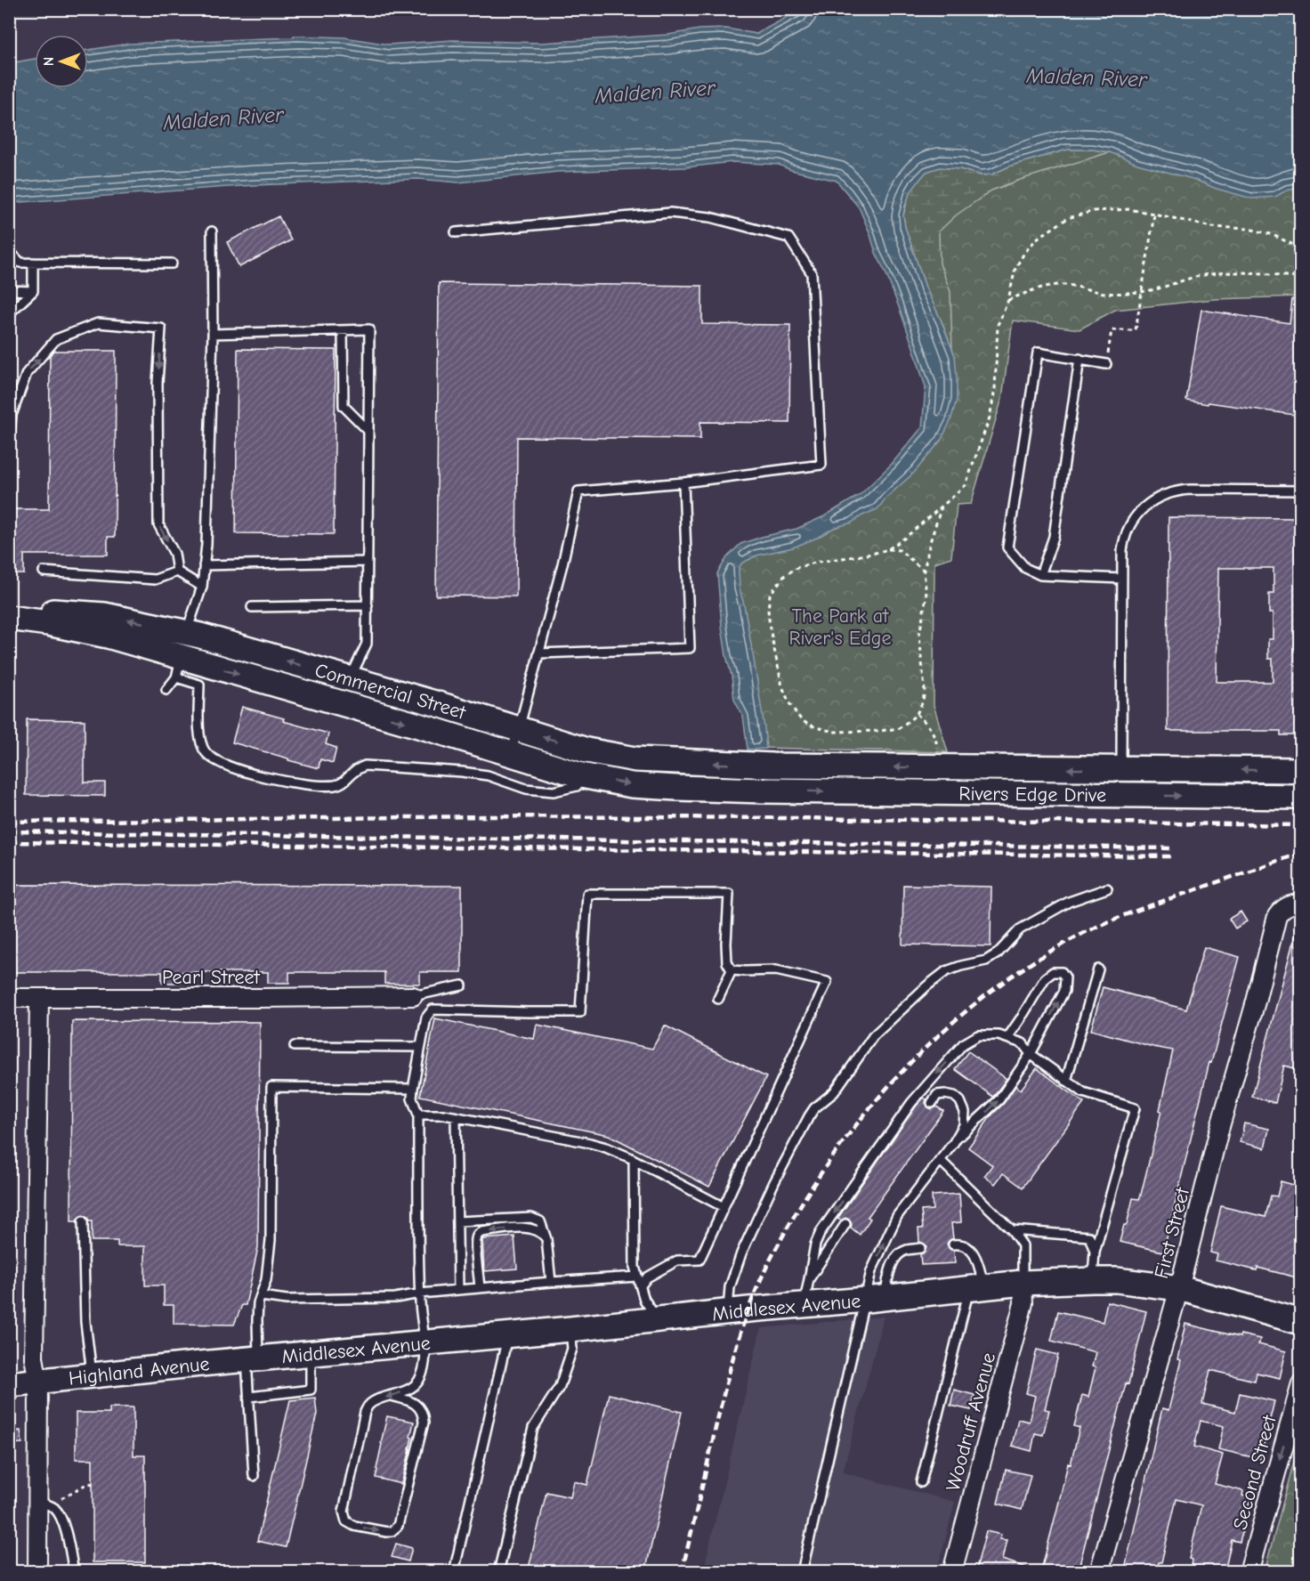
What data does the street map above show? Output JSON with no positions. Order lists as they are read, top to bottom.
{
  "streets": {
    "main road": [
      "Commercial Street",
      "Rivers Edge Drive",
      "Middlesex Avenue",
      "Highland Avenue"
    ],
    "street": [
      "Pearl Street",
      "First Street",
      "Woodruff Avenue",
      "Second Street"
    ]
  },
  "crossings": [
    ["Commercial Street", "Rivers Edge Drive"],
    ["First Street", "Middlesex Avenue"],
    ["Middlesex Avenue", "Highland Avenue"],
    ["Middlesex Avenue", "Woodruff Avenue"]
  ],
  "one_way": ["Second Street"],
  "water": ["Malden River"],
  "parks": ["The Park at River's Edge"],
  "north": "left"
}
